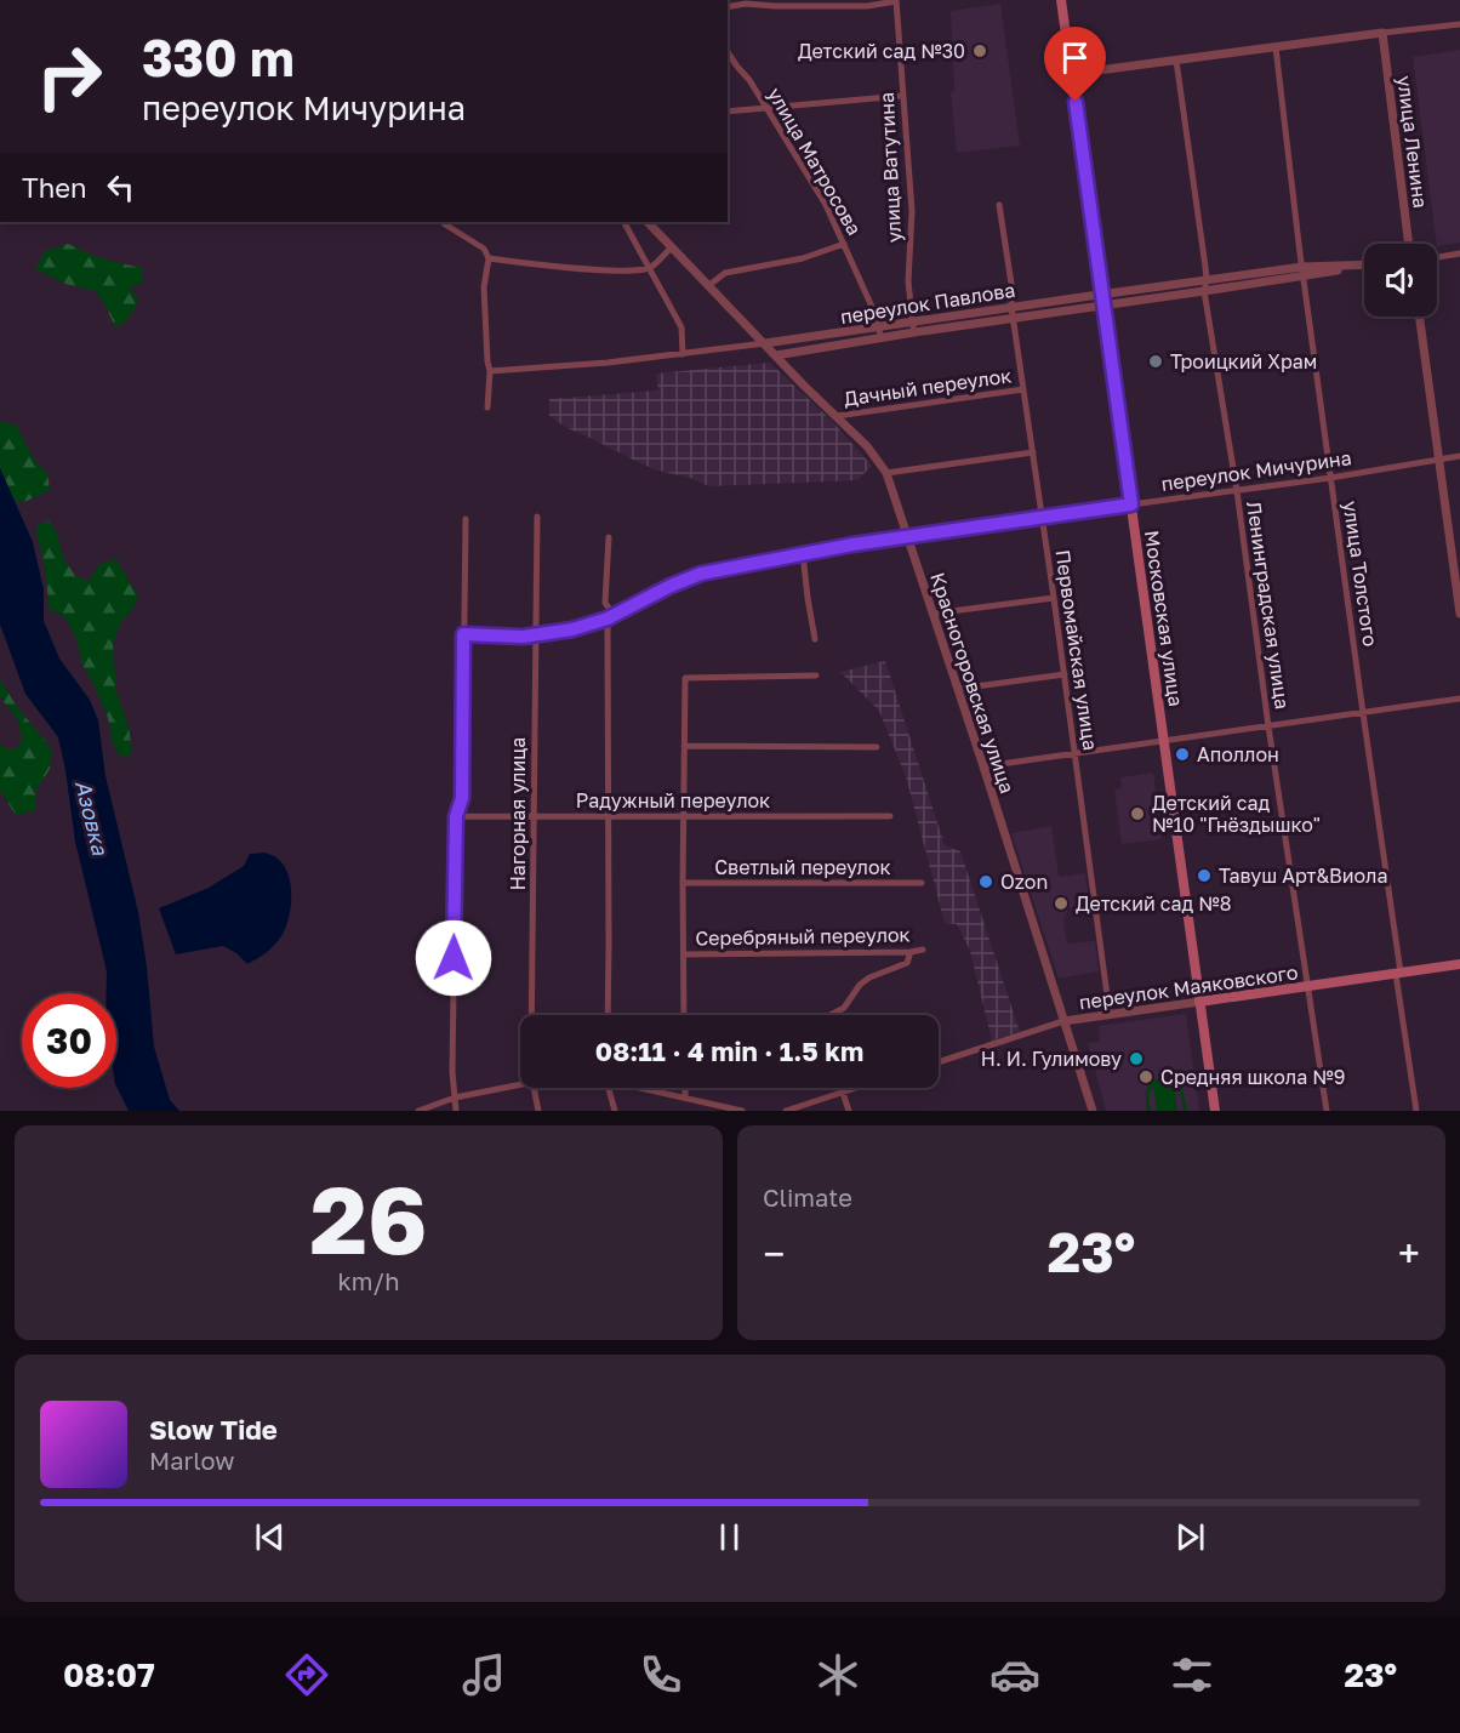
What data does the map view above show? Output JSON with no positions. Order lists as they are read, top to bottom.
{
  "streets": {
    "main road": ["Московская улица", "переулок Маяковского"],
    "street": [
      "улица Ленина",
      "улица Матросова",
      "улица Ватутина",
      "переулок Павлова",
      "Дачный переулок",
      "переулок Мичурина",
      "улица Толстого",
      "Ленинградская улица",
      "Первомайская улица",
      "Красногоровская улица",
      "Радужный переулок",
      "Нагорная улица",
      "Светлый переулок",
      "Серебряный переулок"
    ]
  },
  "crossings": [
    ["улица Матросова", "переулок Павлова"],
    ["улица Ватутина", "переулок Павлова"],
    ["переулок Павлова", "улица Толстого"],
    ["переулок Павлова", "Ленинградская улица"],
    ["переулок Павлова", "Московская улица"],
    ["переулок Павлова", "Первомайская улица"],
    ["переулок Павлова", "Красногоровская улица"],
    ["Дачный переулок", "Первомайская улица"],
    ["Дачный переулок", "Красногоровская улица"],
    ["переулок Мичурина", "улица Толстого"],
    ["переулок Мичурина", "Ленинградская улица"],
    ["переулок Мичурина", "Московская улица"],
    ["переулок Мичурина", "Первомайская улица"],
    ["переулок Мичурина", "Красногоровская улица"],
    ["переулок Мичурина", "Нагорная улица"],
    ["улица Толстого", "переулок Маяковского"],
    ["Ленинградская улица", "переулок Маяковского"],
    ["Московская улица", "переулок Маяковского"],
    ["Первомайская улица", "переулок Маяковского"],
    ["Красногоровская улица", "переулок Маяковского"],
    ["Радужный переулок", "Нагорная улица"]
  ],
  "water": ["Азовка"],
  "places": [
    "Детский сад №30",
    "Троицкий Храм",
    "Аполлон",
    "Детский сад №10 \"Гнёздышко\"",
    "Тавуш Арт&Виола",
    "Ozon",
    "Детский сад №8",
    "Н. И. Гулимову",
    "Средняя школа №9"
  ],
  "page": {
    "turn": ["330 m", "переулок Мичурина"],
    "then": "Then",
    "limit": "30",
    "trip": "08:11 · 4 min · 1.5 km",
    "tile": [
      ["26", "km/h"],
      "Climate"
    ],
    "heat": ["−", "23°", "+"],
    "song": ["Slow Tide", "Marlow"],
    "tabs": ["08:07", "23°"]
  }
}
